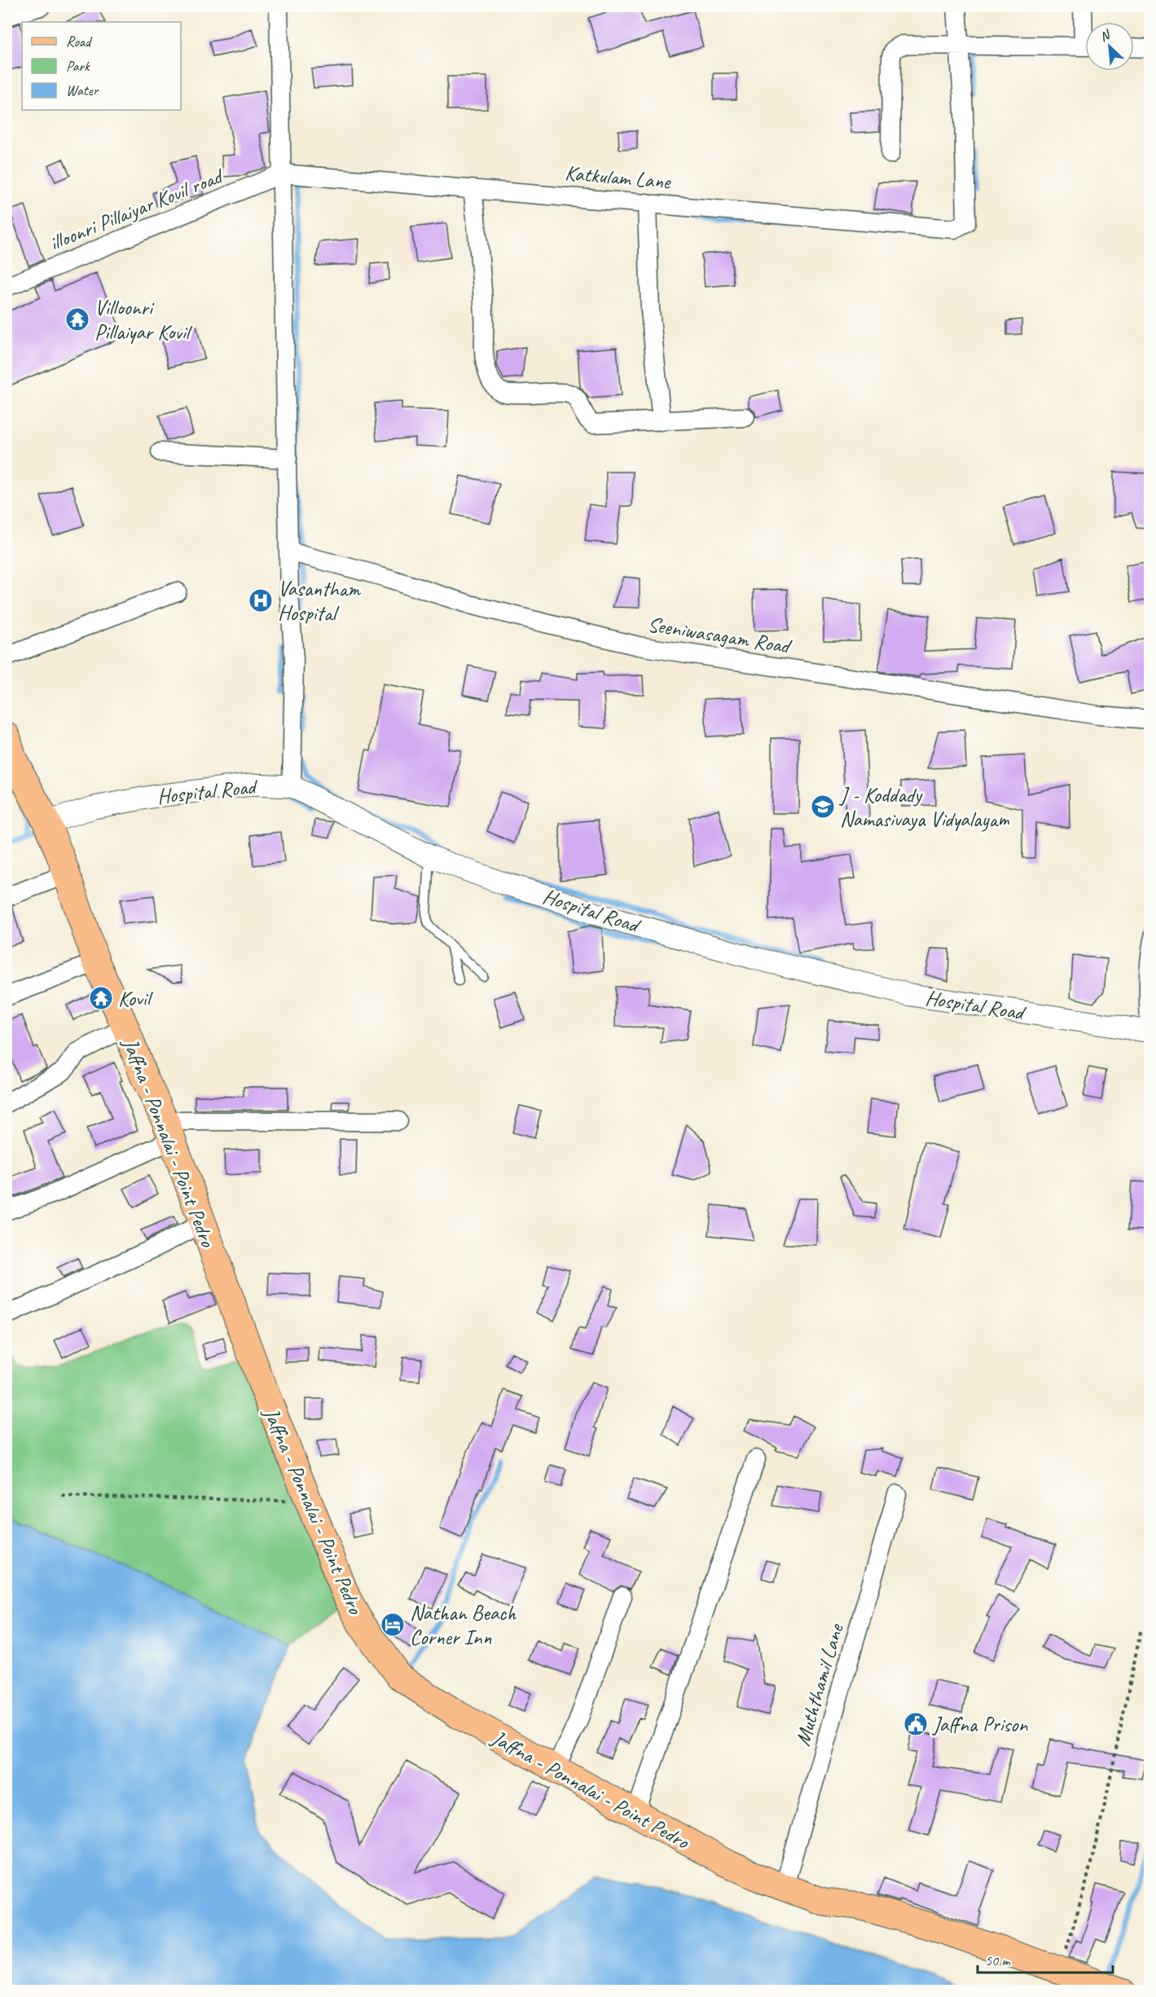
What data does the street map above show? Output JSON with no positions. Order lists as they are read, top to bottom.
{
  "streets": {
    "main road": ["Jaffna - Ponnalai - Point Pedro"],
    "street": [
      "Katkulam Lane",
      "illoonri Pillaiyar Kovil road",
      "Seeniwasagam Road",
      "Hospital Road",
      "Muththamil Lane"
    ]
  },
  "crossings": [
    ["Katkulam Lane", "illoonri Pillaiyar Kovil road"],
    ["Hospital Road", "Jaffna - Ponnalai - Point Pedro"],
    ["Jaffna - Ponnalai - Point Pedro", "Muththamil Lane"]
  ],
  "places": {
    "temple": ["Villoonri Pillaiyar Kovil", "Kovil"],
    "hospital": ["Vasantham Hospital"],
    "school or university": ["J - Koddady Namasivaya Vidyalayam"],
    "hotel": ["Nathan Beach Corner Inn"],
    "public building": ["Jaffna Prison"]
  },
  "legend": ["Road", "Park", "Water"],
  "scale_bar": "50 m",
  "north": "top left"
}
